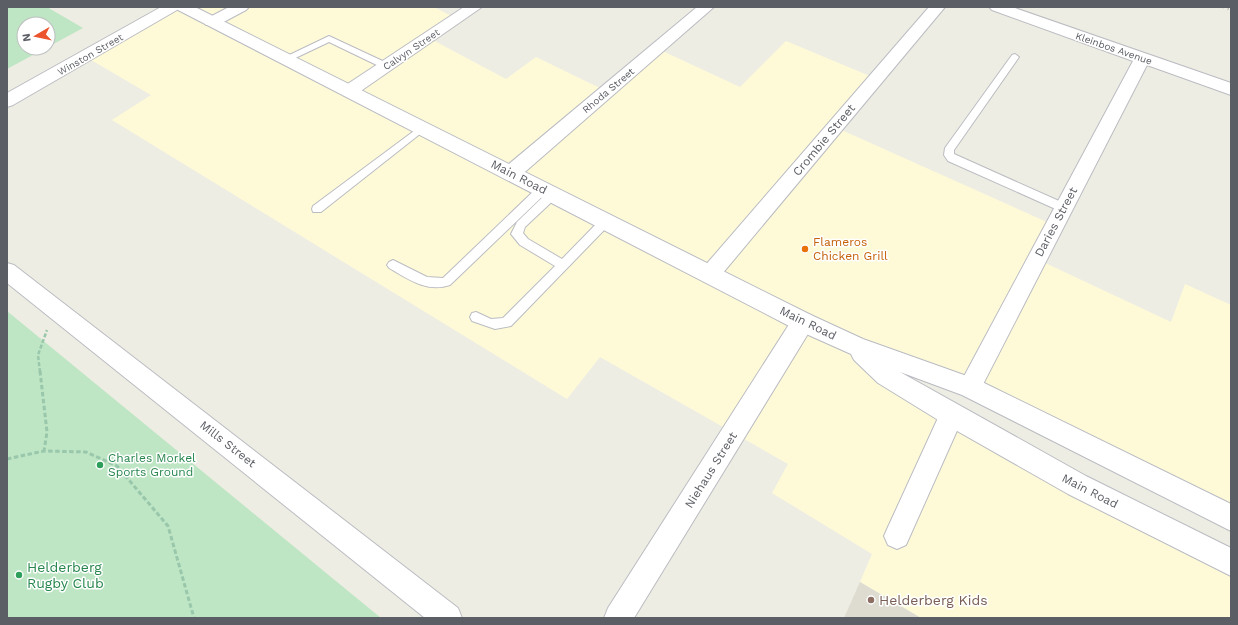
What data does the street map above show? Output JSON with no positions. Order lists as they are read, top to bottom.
{
  "streets": {
    "street": [
      "Kleinbos Avenue",
      "Calvyn Street",
      "Winston Street",
      "Rhoda Street",
      "Crombie Street",
      "Main Road",
      "Daries Street",
      "Mills Street",
      "Niehaus Street"
    ]
  },
  "crossings": [
    ["Kleinbos Avenue", "Daries Street"],
    ["Calvyn Street", "Main Road"],
    ["Rhoda Street", "Main Road"],
    ["Crombie Street", "Main Road"],
    ["Main Road", "Daries Street"],
    ["Main Road", "Niehaus Street"]
  ],
  "places": [
    "Flameros Chicken Grill",
    "Charles Morkel Sports Ground",
    "Helderberg Rugby Club",
    "Helderberg Kids"
  ],
  "north": "left"
}
